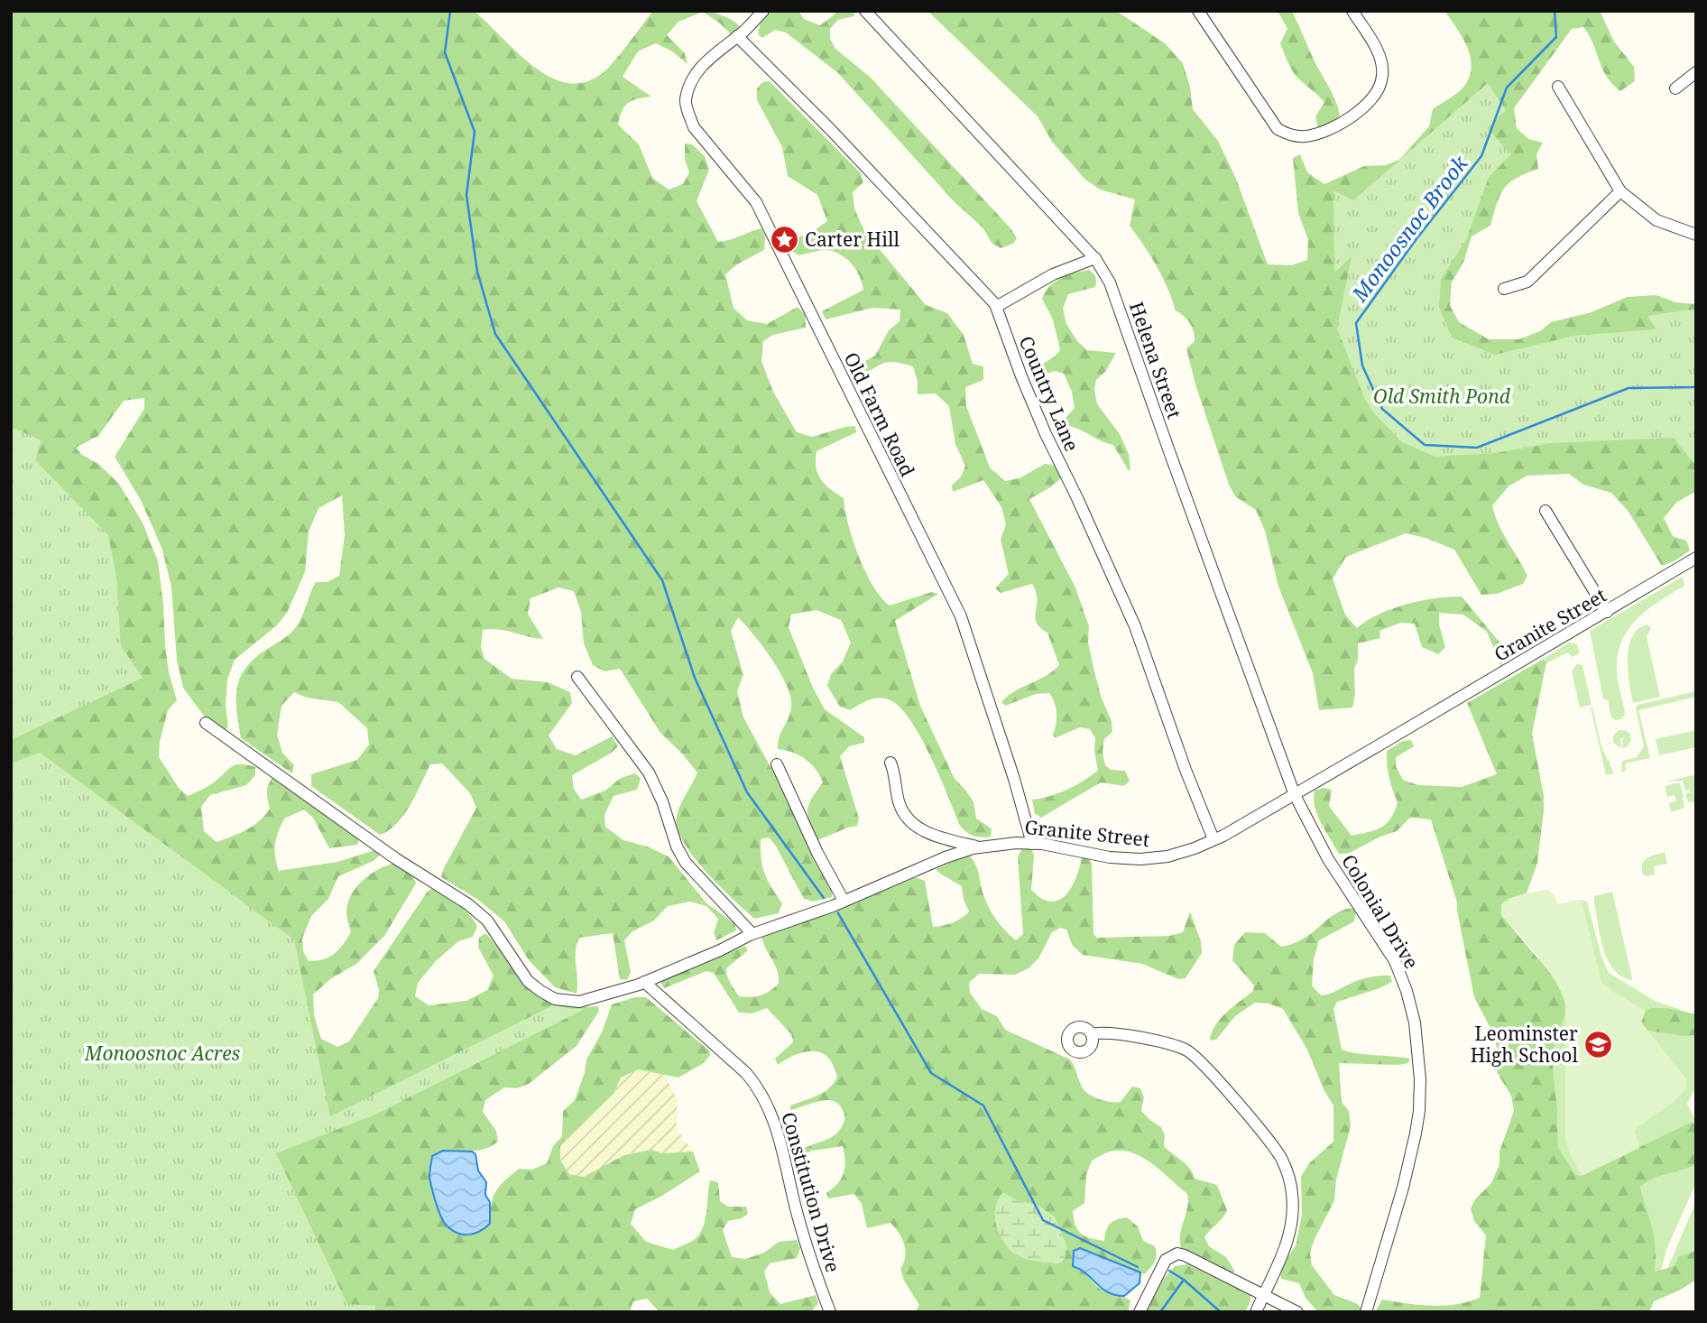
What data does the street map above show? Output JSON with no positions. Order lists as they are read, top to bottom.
{
  "streets": {
    "street": [
      "Helena Street",
      "Country Lane",
      "Old Farm Road",
      "Granite Street",
      "Colonial Drive",
      "Constitution Drive"
    ]
  },
  "crossings": [
    ["Helena Street", "Granite Street"],
    ["Helena Street", "Colonial Drive"],
    ["Country Lane", "Old Farm Road"],
    ["Country Lane", "Granite Street"],
    ["Old Farm Road", "Granite Street"],
    ["Granite Street", "Colonial Drive"],
    ["Granite Street", "Constitution Drive"]
  ],
  "water": ["Monoosnoc Brook"],
  "parks": ["Old Smith Pond", "Monoosnoc Acres"],
  "places": {
    "place": ["Carter Hill"],
    "school or university": ["Leominster High School"]
  }
}
